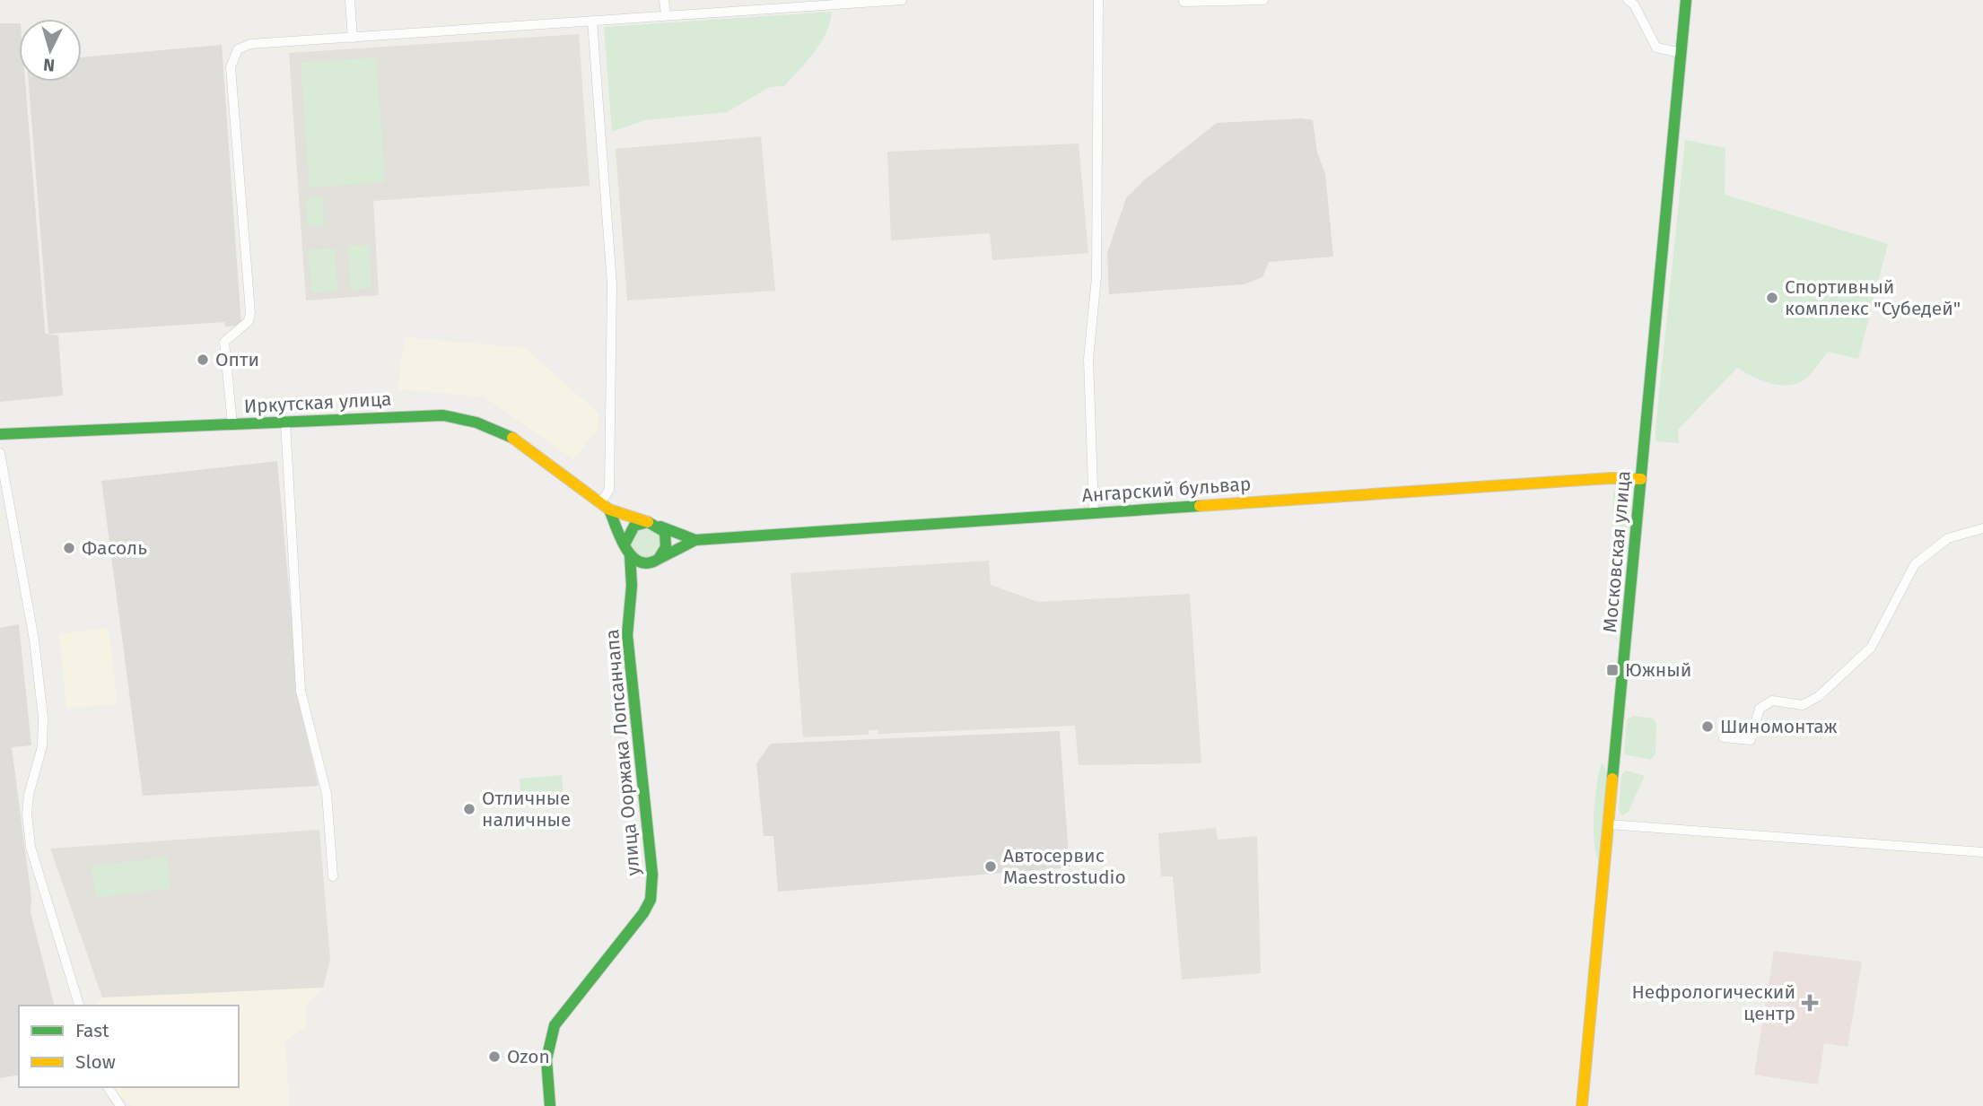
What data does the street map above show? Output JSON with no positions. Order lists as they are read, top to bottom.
{
  "streets": {
    "street": [
      "Иркутская улица",
      "Ангарский бульвар",
      "Московская улица",
      "улица Ооржака Лопсанчапа"
    ]
  },
  "crossings": [
    ["Иркутская улица", "Ангарский бульвар"],
    ["Иркутская улица", "улица Ооржака Лопсанчапа"],
    ["Ангарский бульвар", "Московская улица"],
    ["Ангарский бульвар", "улица Ооржака Лопсанчапа"]
  ],
  "places": {
    "other": [
      "Спортивный комплекс \"Субедей\"",
      "Опти",
      "Фасоль",
      "Шиномонтаж",
      "Отличные наличные",
      "Автосервис Maestrostudio",
      "Ozon"
    ],
    "transit": ["Южный"],
    "health": ["Нефрологический центр"]
  },
  "legend": ["Fast", "Slow"],
  "north": "bottom"
}
